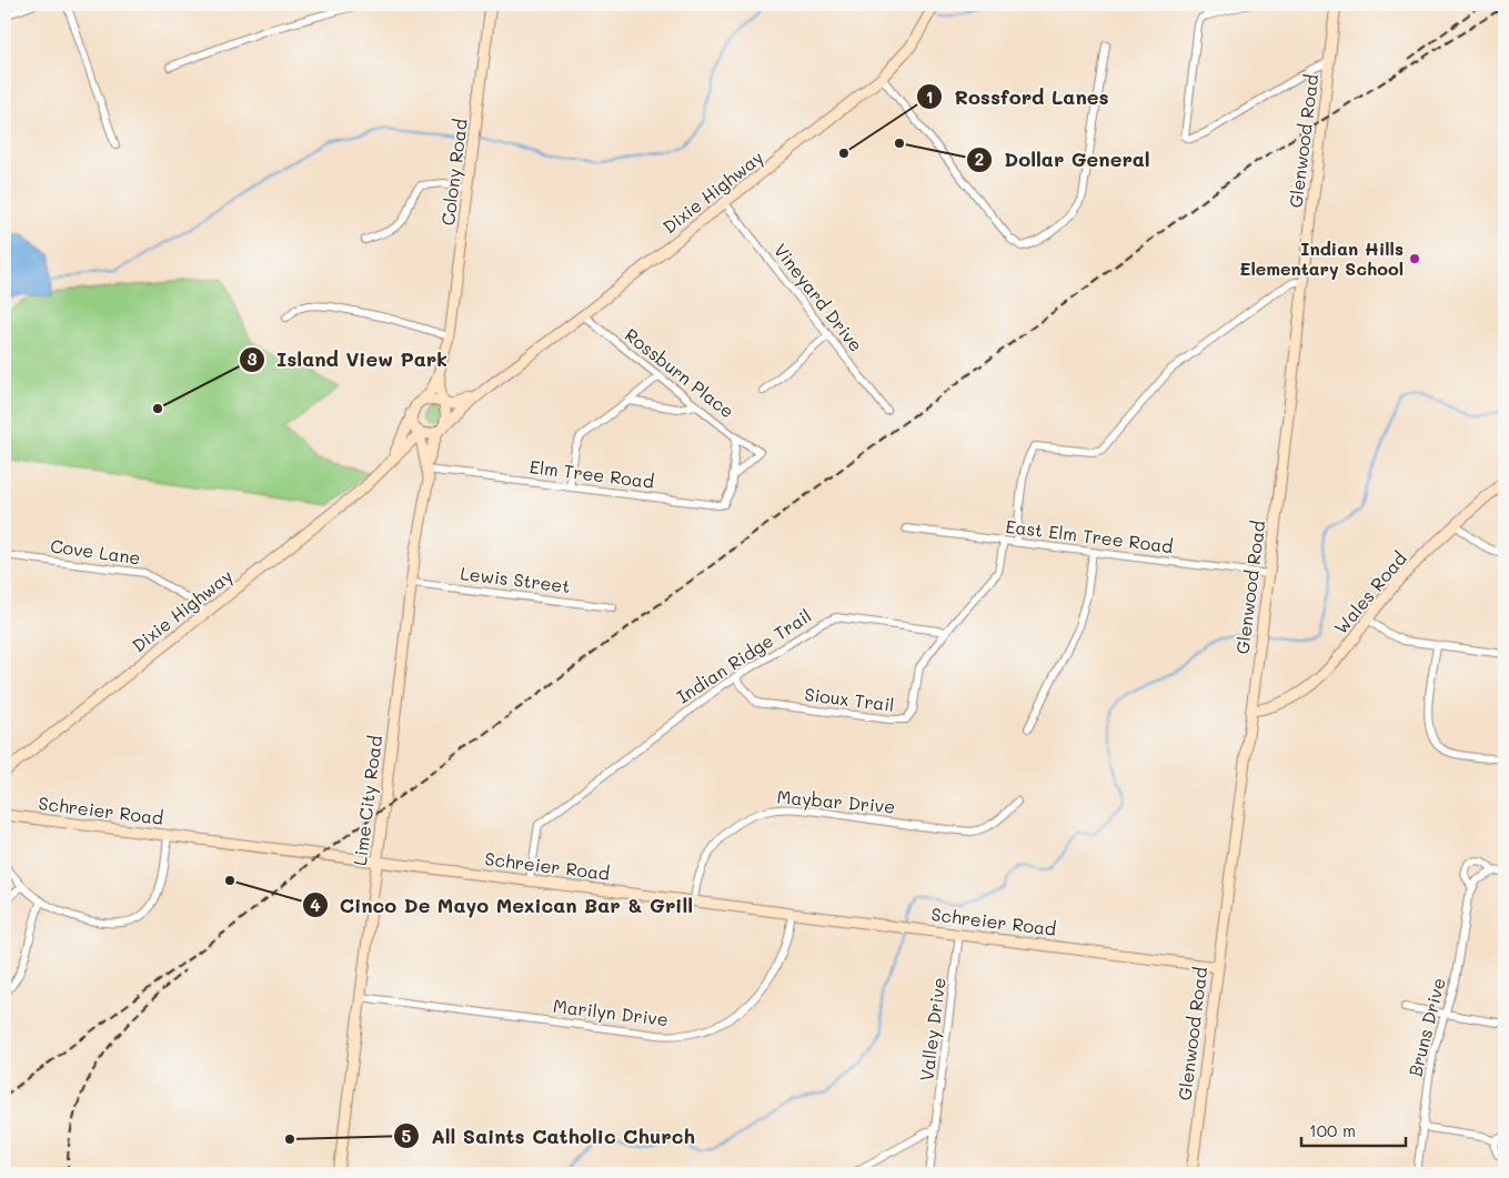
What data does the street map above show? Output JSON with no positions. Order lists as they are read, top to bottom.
{
  "streets": {
    "street": [
      "Glenwood Road",
      "Colony Road",
      "Dixie Highway",
      "Vineyard Drive",
      "Rossburn Place",
      "Elm Tree Road",
      "East Elm Tree Road",
      "Cove Lane",
      "Lewis Street",
      "Wales Road",
      "Indian Ridge Trail",
      "Sioux Trail",
      "Lime City Road",
      "Maybar Drive",
      "Schreier Road",
      "Marilyn Drive",
      "Bruns Drive",
      "Valley Drive"
    ]
  },
  "crossings": [
    ["Glenwood Road", "East Elm Tree Road"],
    ["Glenwood Road", "Wales Road"],
    ["Glenwood Road", "Schreier Road"],
    ["Colony Road", "Dixie Highway"],
    ["Colony Road", "Lime City Road"],
    ["Dixie Highway", "Vineyard Drive"],
    ["Dixie Highway", "Rossburn Place"],
    ["Dixie Highway", "Cove Lane"],
    ["Dixie Highway", "Lime City Road"],
    ["Rossburn Place", "Elm Tree Road"],
    ["Elm Tree Road", "Lime City Road"],
    ["Lewis Street", "Lime City Road"],
    ["Indian Ridge Trail", "Sioux Trail"],
    ["Indian Ridge Trail", "Schreier Road"],
    ["Lime City Road", "Schreier Road"],
    ["Lime City Road", "Marilyn Drive"],
    ["Maybar Drive", "Schreier Road"],
    ["Schreier Road", "Marilyn Drive"],
    ["Schreier Road", "Valley Drive"]
  ],
  "places": [
    "Dollar General",
    "Rossford Lanes",
    "Indian Hills Elementary School",
    "Island View Park",
    "Cinco De Mayo Mexican Bar & Grill",
    "All Saints Catholic Church"
  ],
  "scale_bar": "100 m"
}
